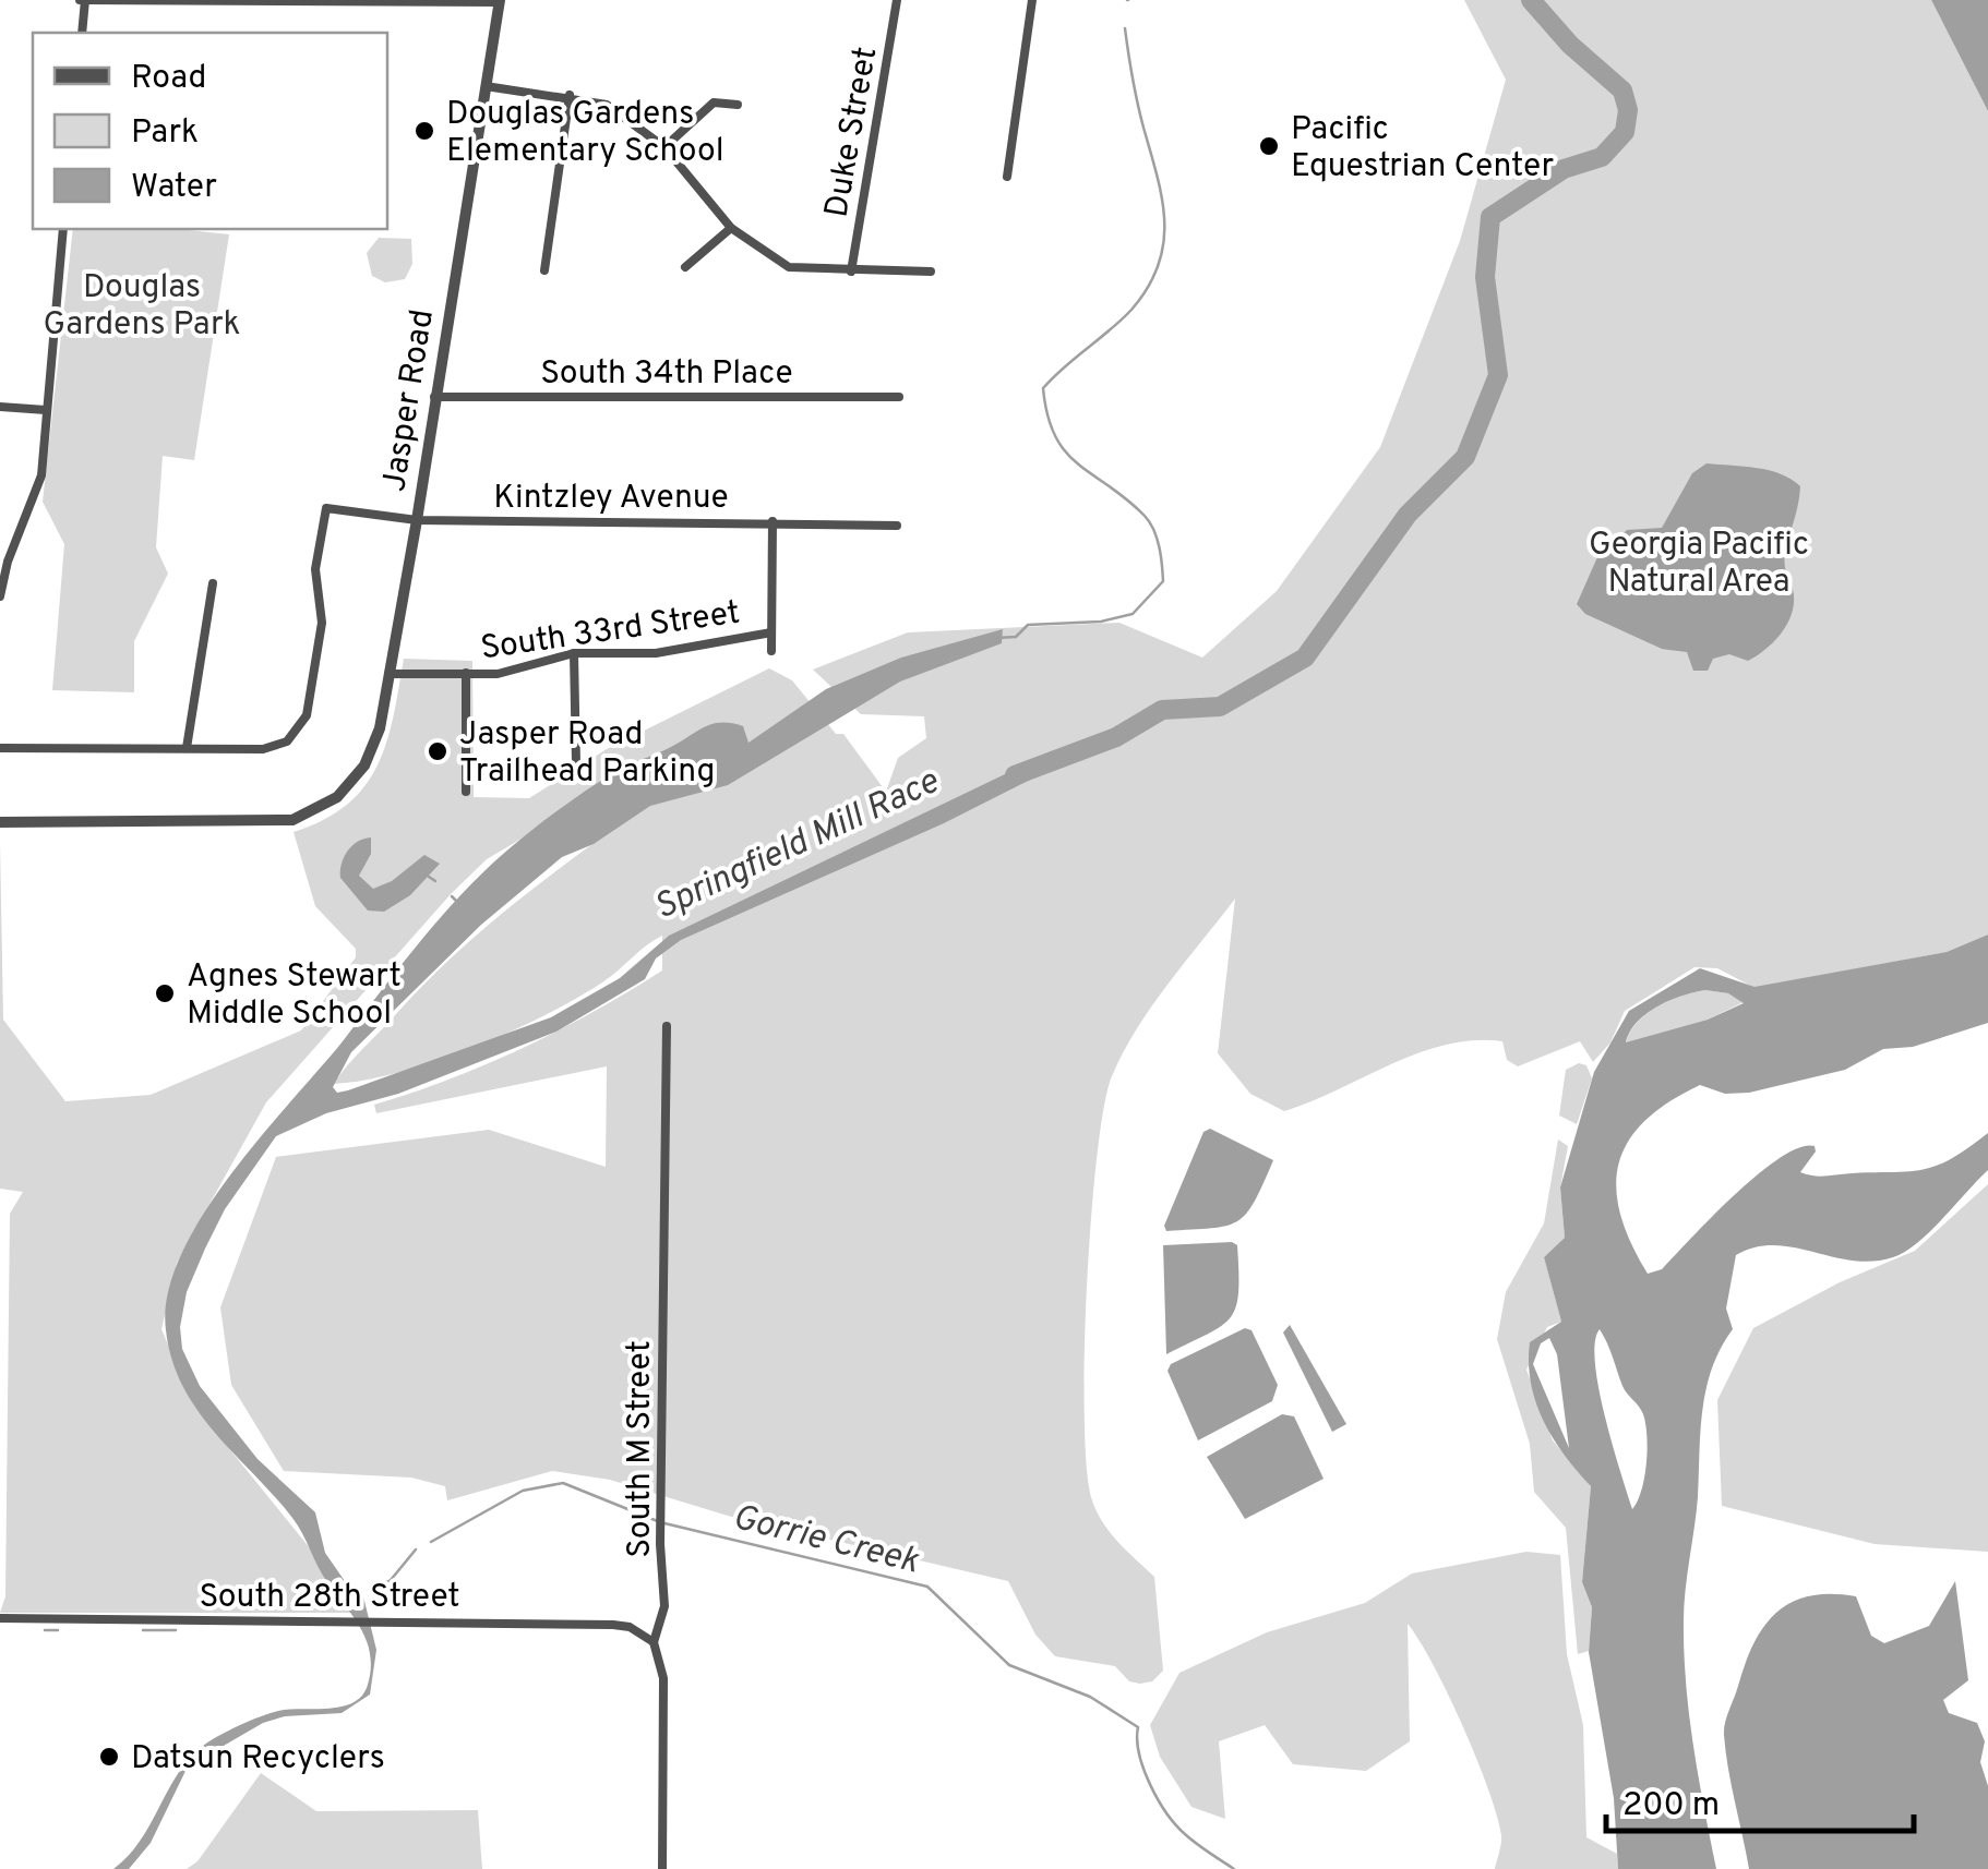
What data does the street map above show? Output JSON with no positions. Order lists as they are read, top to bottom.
{
  "streets": {
    "street": [
      "Duke Street",
      "South 34th Place",
      "Jasper Road",
      "Kintzley Avenue",
      "South 33rd Street",
      "South M Street",
      "South 28th Street"
    ]
  },
  "crossings": [
    ["South 34th Place", "Jasper Road"],
    ["Jasper Road", "Kintzley Avenue"],
    ["Jasper Road", "South 33rd Street"],
    ["South M Street", "South 28th Street"]
  ],
  "water": ["Springfield Mill Race", "Gorrie Creek"],
  "parks": ["Douglas Gardens Park", "Georgia Pacific Natural Area"],
  "places": [
    "Douglas Gardens Elementary School",
    "Pacific Equestrian Center",
    "Jasper Road Trailhead Parking",
    "Agnes Stewart Middle School",
    "Datsun Recyclers"
  ],
  "legend": ["Road", "Park", "Water"],
  "scale_bar": "200 m"
}
